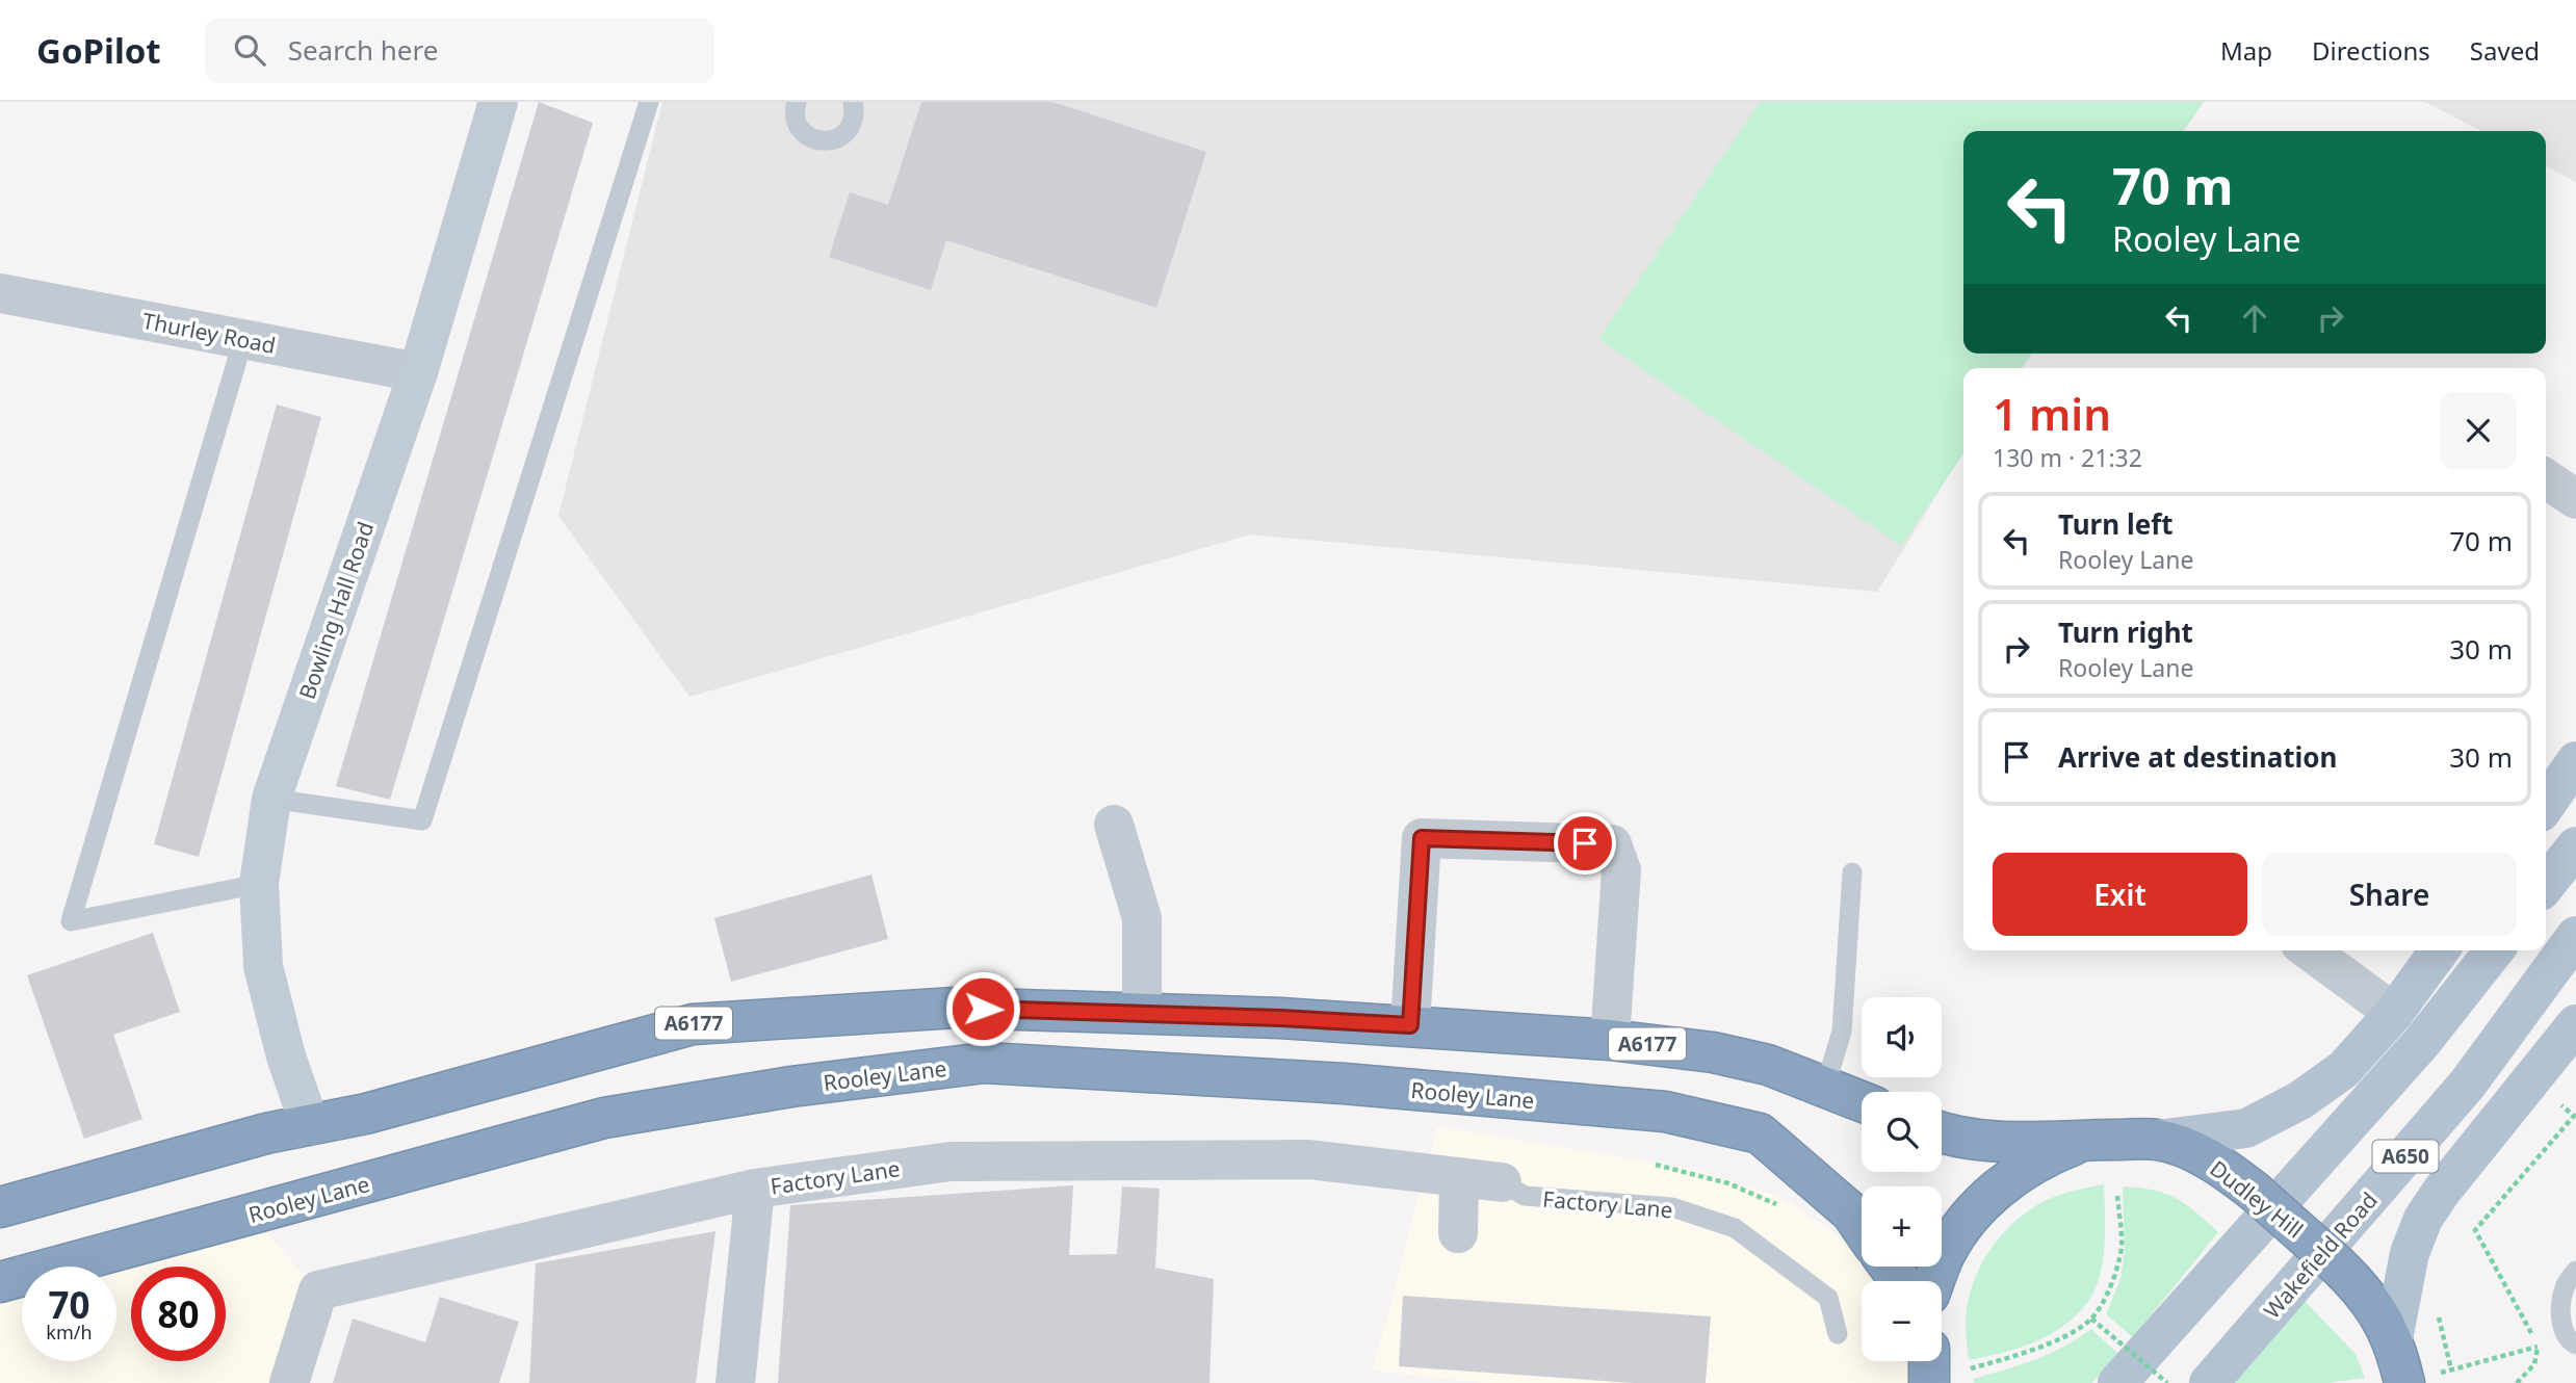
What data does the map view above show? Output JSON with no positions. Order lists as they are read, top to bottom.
{
  "streets": {
    "highway": ["A6177", "Rooley Lane", "Dudley Hill"],
    "main road": ["A650", "Wakefield Road"],
    "street": ["Thurley Road", "Bowling Hall Road", "Factory Lane"]
  },
  "crossings": [
    ["Thurley Road", "Bowling Hall Road"],
    ["Bowling Hall Road", "A6177"]
  ],
  "page": {
    "header": "GoPilot",
    "search": "Search here",
    "nav": ["Map", "Directions", "Saved"],
    "turn": ["70 m", "Rooley Lane"],
    "heading": ["1 min", "130 m · 21:32"],
    "list": [
      {
        "name": "Turn left",
        "note": "Rooley Lane",
        "value": "70 m"
      },
      {
        "name": "Turn right",
        "note": "Rooley Lane",
        "value": "30 m"
      },
      {
        "name": "Arrive at destination",
        "value": "30 m"
      }
    ],
    "buttons": ["Exit", "Share"],
    "map_buttons": ["+", "−"],
    "speed": "70 km/h",
    "limit": "80"
  }
}
